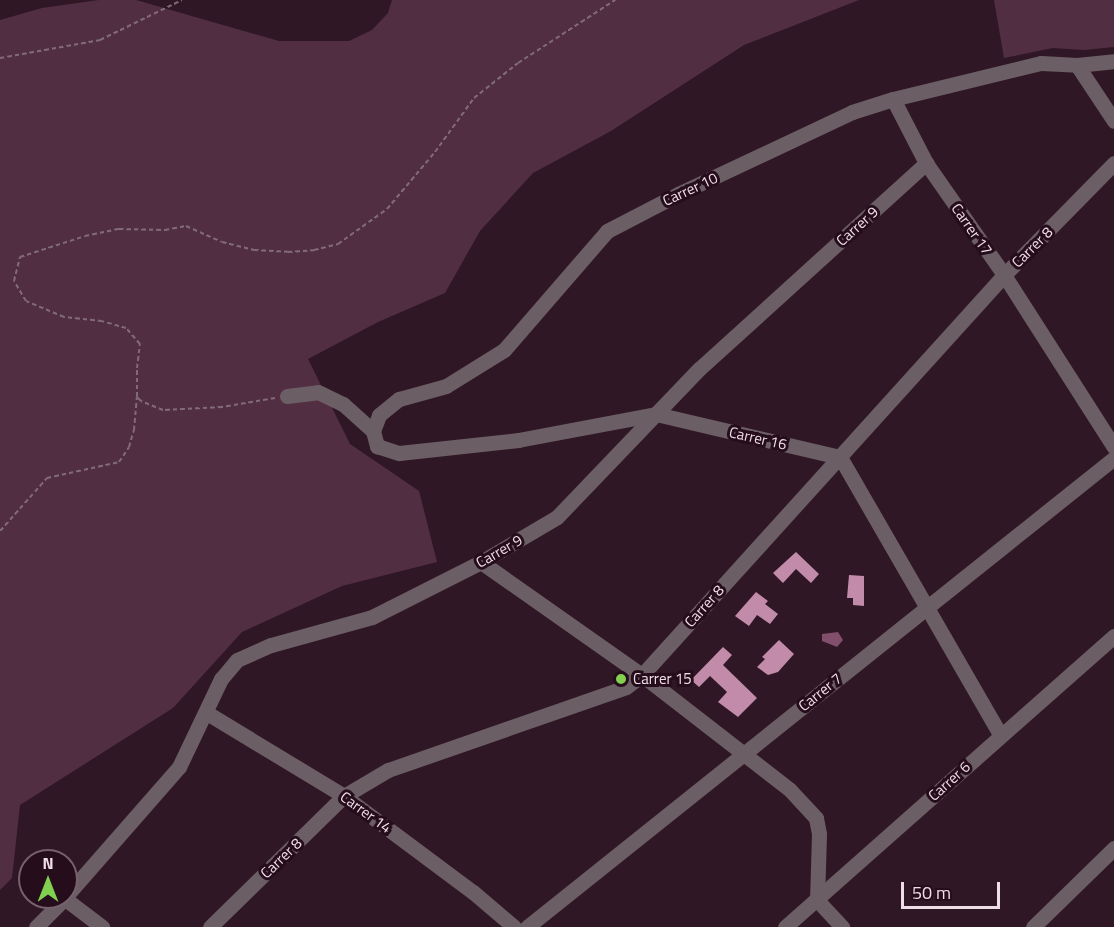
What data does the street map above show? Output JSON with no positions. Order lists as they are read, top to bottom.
{
  "streets": {
    "street": [
      "Carrer 10",
      "Carrer 9",
      "Carrer 17",
      "Carrer 8",
      "Carrer 16",
      "Carrer 7",
      "Carrer 6",
      "Carrer 14"
    ]
  },
  "crossings": [
    ["Carrer 10", "Carrer 17"],
    ["Carrer 10", "Carrer 16"],
    ["Carrer 9", "Carrer 17"],
    ["Carrer 9", "Carrer 16"],
    ["Carrer 9", "Carrer 14"],
    ["Carrer 17", "Carrer 8"],
    ["Carrer 8", "Carrer 16"],
    ["Carrer 8", "Carrer 14"]
  ],
  "places": ["Carrer 15"],
  "scale_bar": "50 m",
  "north": "top"
}
